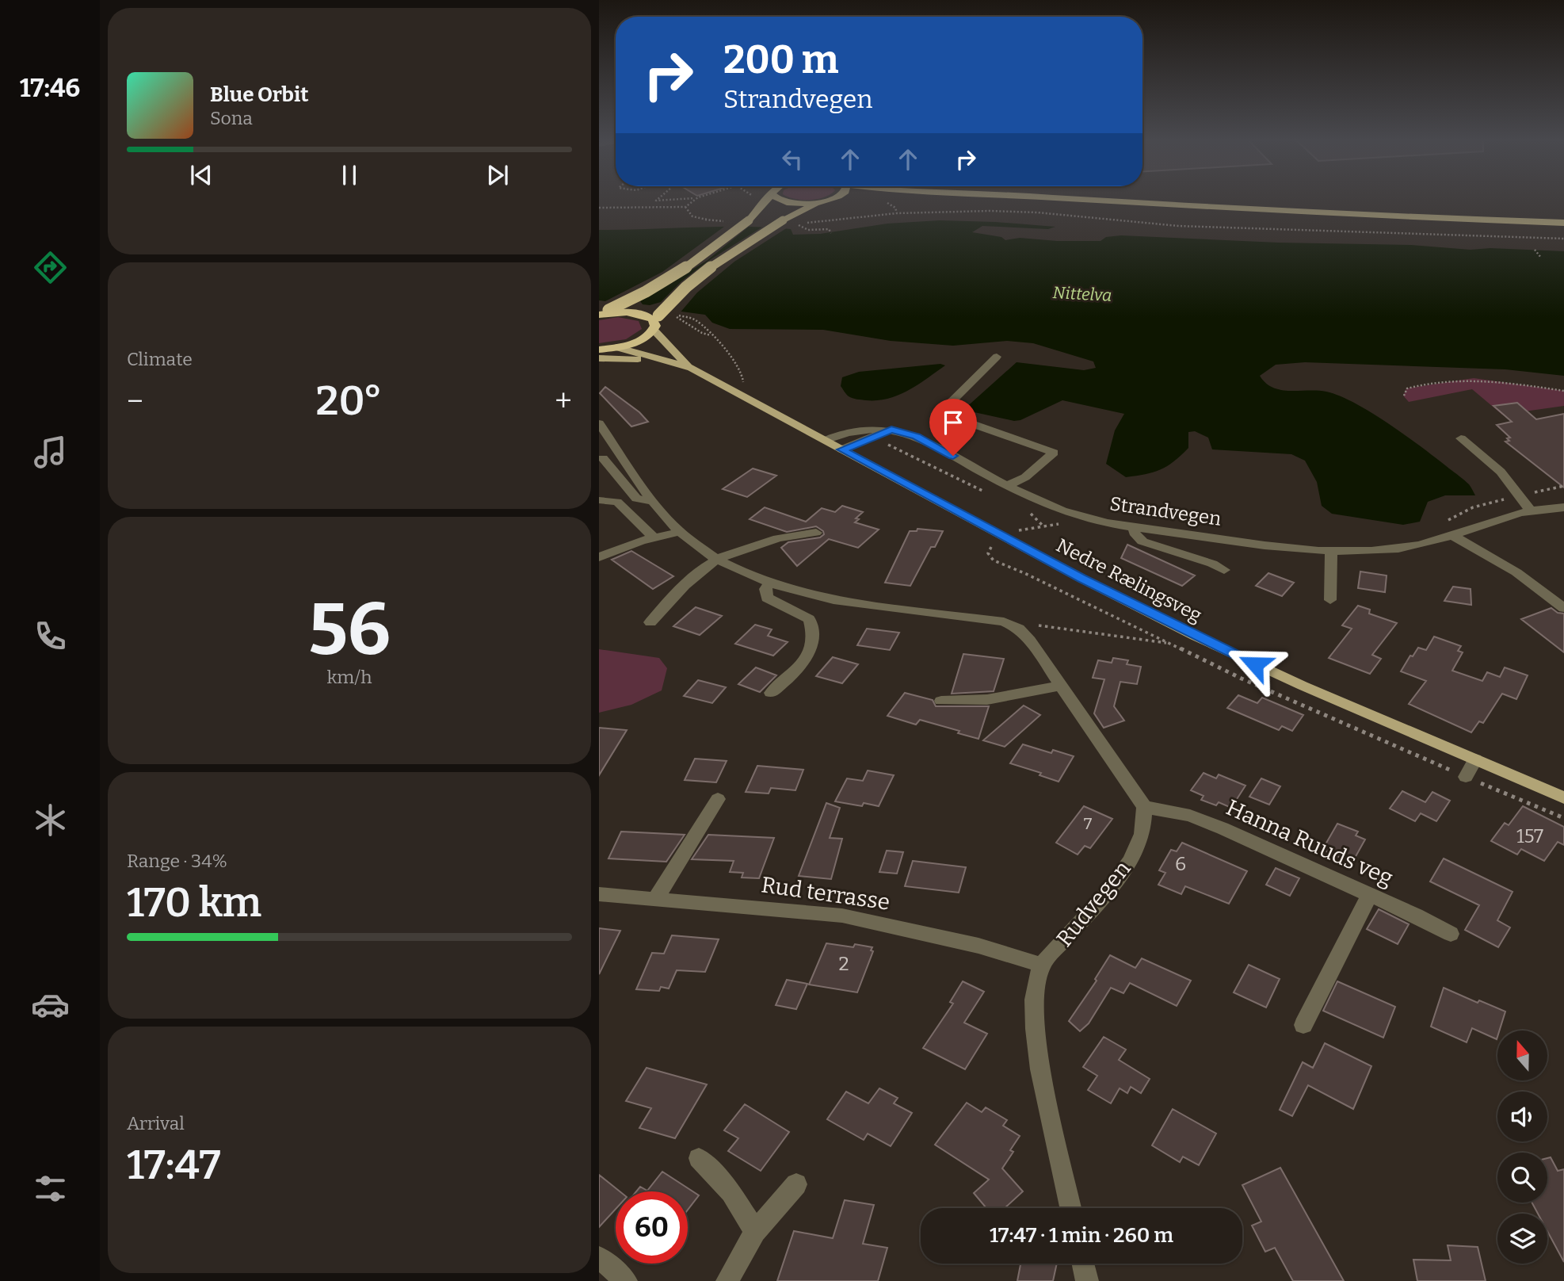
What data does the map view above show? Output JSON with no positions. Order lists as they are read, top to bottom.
{
  "streets": {
    "main road": ["Nedre Rælingsveg"],
    "street": [
      "Strandvegen",
      "Hanna Ruuds veg",
      "Rud terrasse",
      "Rudvegen"
    ]
  },
  "crossings": [
    ["Strandvegen", "Nedre Rælingsveg"],
    ["Hanna Ruuds veg", "Rudvegen"],
    ["Rud terrasse", "Rudvegen"]
  ],
  "water": ["Nittelva"],
  "house_numbers": [
    "7",
    "157",
    "6",
    "2"
  ],
  "north": "top",
  "page": {
    "tabs": "17:46",
    "turn": ["200 m", "Strandvegen"],
    "song": ["Blue Orbit", "Sona"],
    "tile": [
      "Climate",
      ["56", "km/h"],
      ["Range · 34%", "170 km"],
      ["Arrival", "17:47"]
    ],
    "heat": ["−", "20°", "+"],
    "limit": "60",
    "trip": "17:47 · 1 min · 260 m"
  }
}
